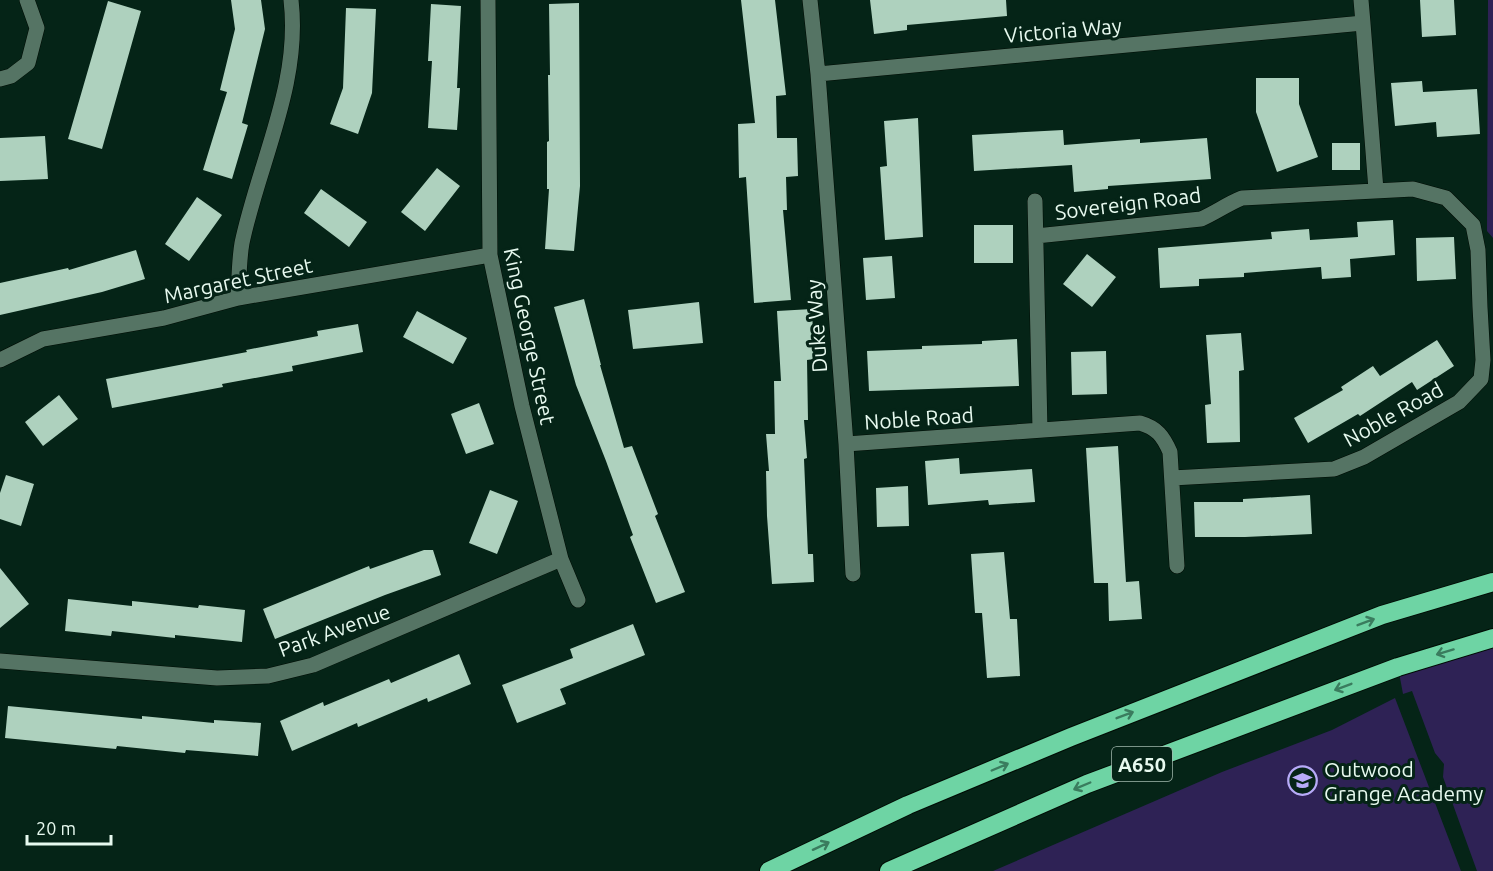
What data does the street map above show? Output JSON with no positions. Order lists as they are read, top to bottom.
{
  "streets": {
    "highway": ["A650"],
    "street": [
      "Victoria Way",
      "Sovereign Road",
      "Margaret Street",
      "Duke Way",
      "King George Street",
      "Noble Road",
      "Park Avenue"
    ]
  },
  "crossings": [
    ["Victoria Way", "Duke Way"],
    ["Sovereign Road", "Noble Road"],
    ["Margaret Street", "King George Street"],
    ["Duke Way", "Noble Road"],
    ["King George Street", "Park Avenue"]
  ],
  "places": {
    "school or university": ["Outwood Grange Academy"]
  },
  "scale_bar": "20 m"
}
